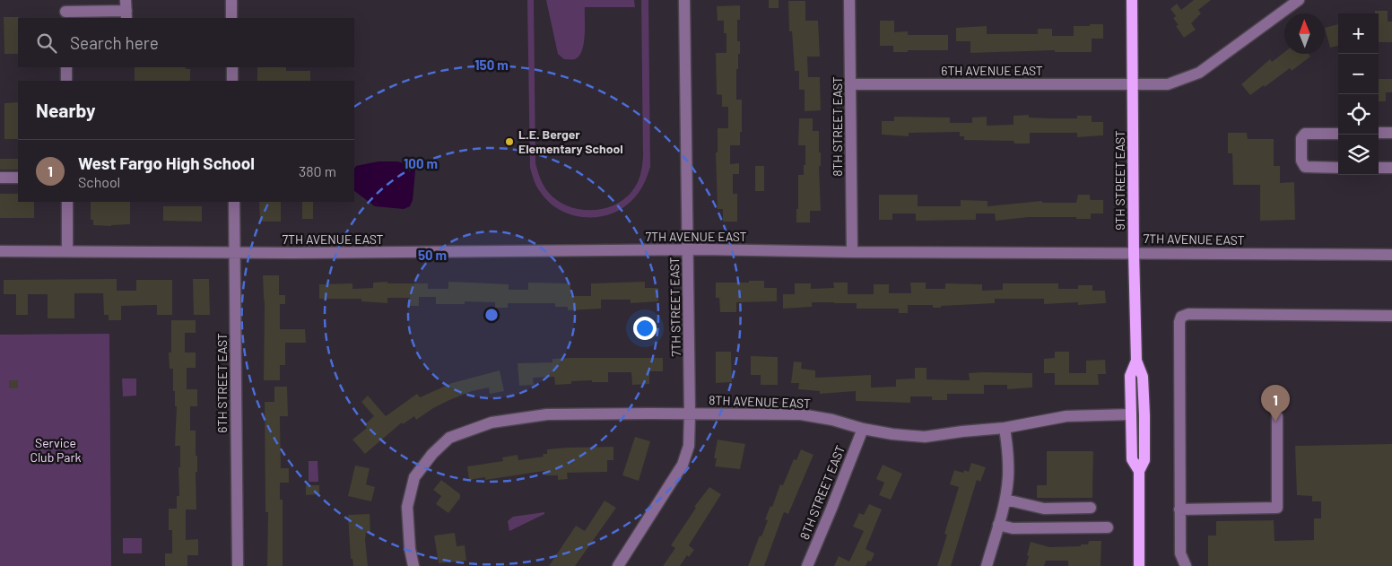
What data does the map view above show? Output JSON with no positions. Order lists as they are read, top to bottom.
{
  "streets": {
    "main road": ["9TH STREET EAST"],
    "street": [
      "6TH AVENUE EAST",
      "8TH STREET EAST",
      "7TH AVENUE EAST",
      "7TH STREET EAST",
      "6TH STREET EAST",
      "8TH AVENUE EAST"
    ]
  },
  "crossings": [
    ["6TH AVENUE EAST", "8TH STREET EAST"],
    ["6TH AVENUE EAST", "9TH STREET EAST"],
    ["8TH STREET EAST", "7TH AVENUE EAST"],
    ["8TH STREET EAST", "8TH AVENUE EAST"],
    ["9TH STREET EAST", "7TH AVENUE EAST"],
    ["9TH STREET EAST", "8TH AVENUE EAST"],
    ["7TH AVENUE EAST", "7TH STREET EAST"],
    ["7TH AVENUE EAST", "6TH STREET EAST"],
    ["7TH STREET EAST", "8TH AVENUE EAST"]
  ],
  "parks": ["Service Club Park"],
  "places": ["L.E. Berger Elementary School"],
  "north": "top",
  "page": {
    "map_buttons": ["+", "−"],
    "search": "Search here",
    "heading": "Nearby",
    "list": [
      {
        "mark": "1",
        "name": "West Fargo High School",
        "note": "School",
        "value": "380 m"
      }
    ],
    "pins": "1"
  },
  "rings": ["150 m", "100 m", "50 m"]
}
